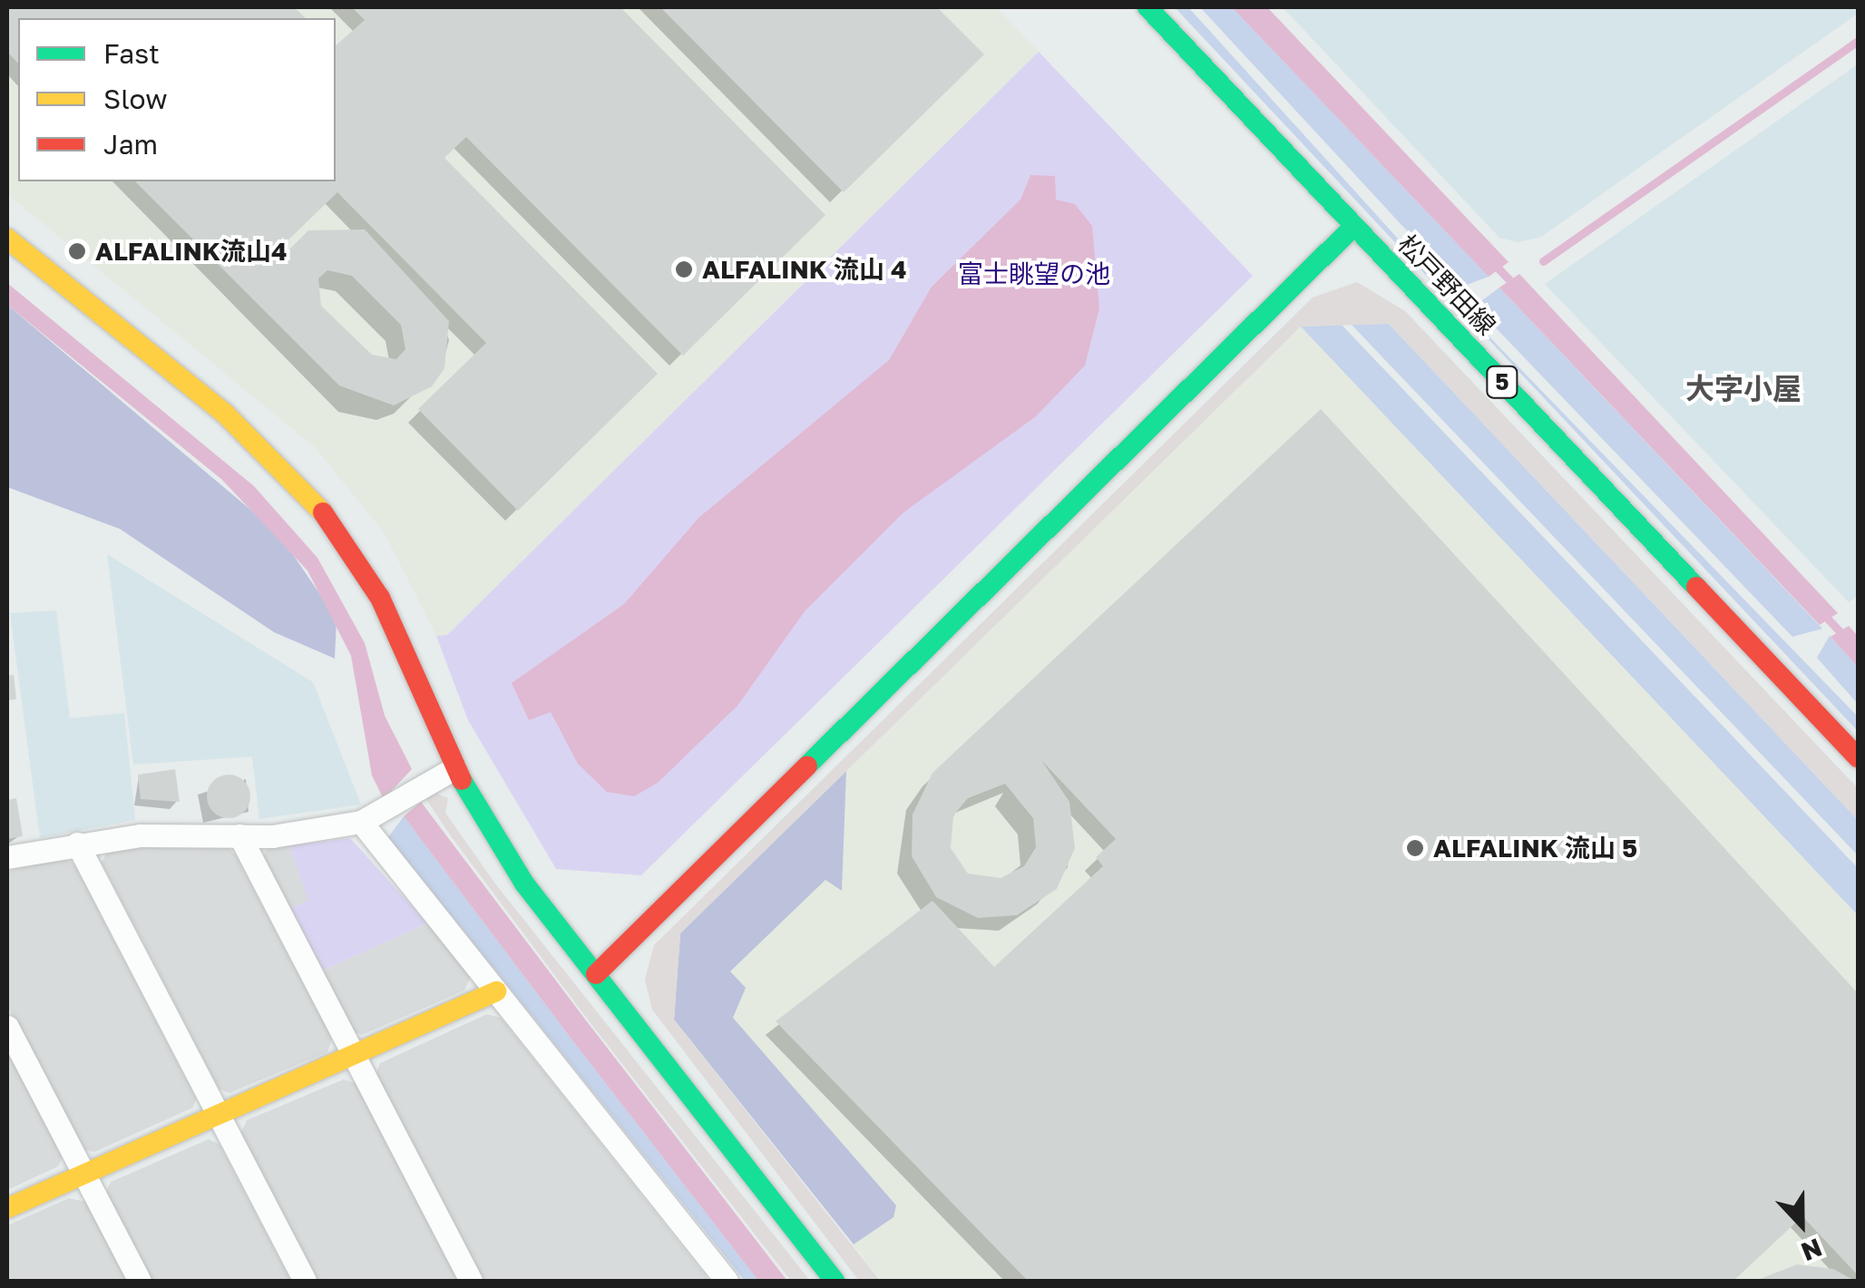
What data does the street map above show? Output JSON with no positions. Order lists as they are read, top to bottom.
{
  "streets": {
    "street": ["松戸野田線", "5"]
  },
  "districts": ["大字小屋"],
  "parks": ["富士眺望の池"],
  "places": ["ALFALINK流山4", "ALFALINK 流山 4", "ALFALINK 流山 5"],
  "legend": ["Fast", "Slow", "Jam"],
  "north": "bottom"
}
